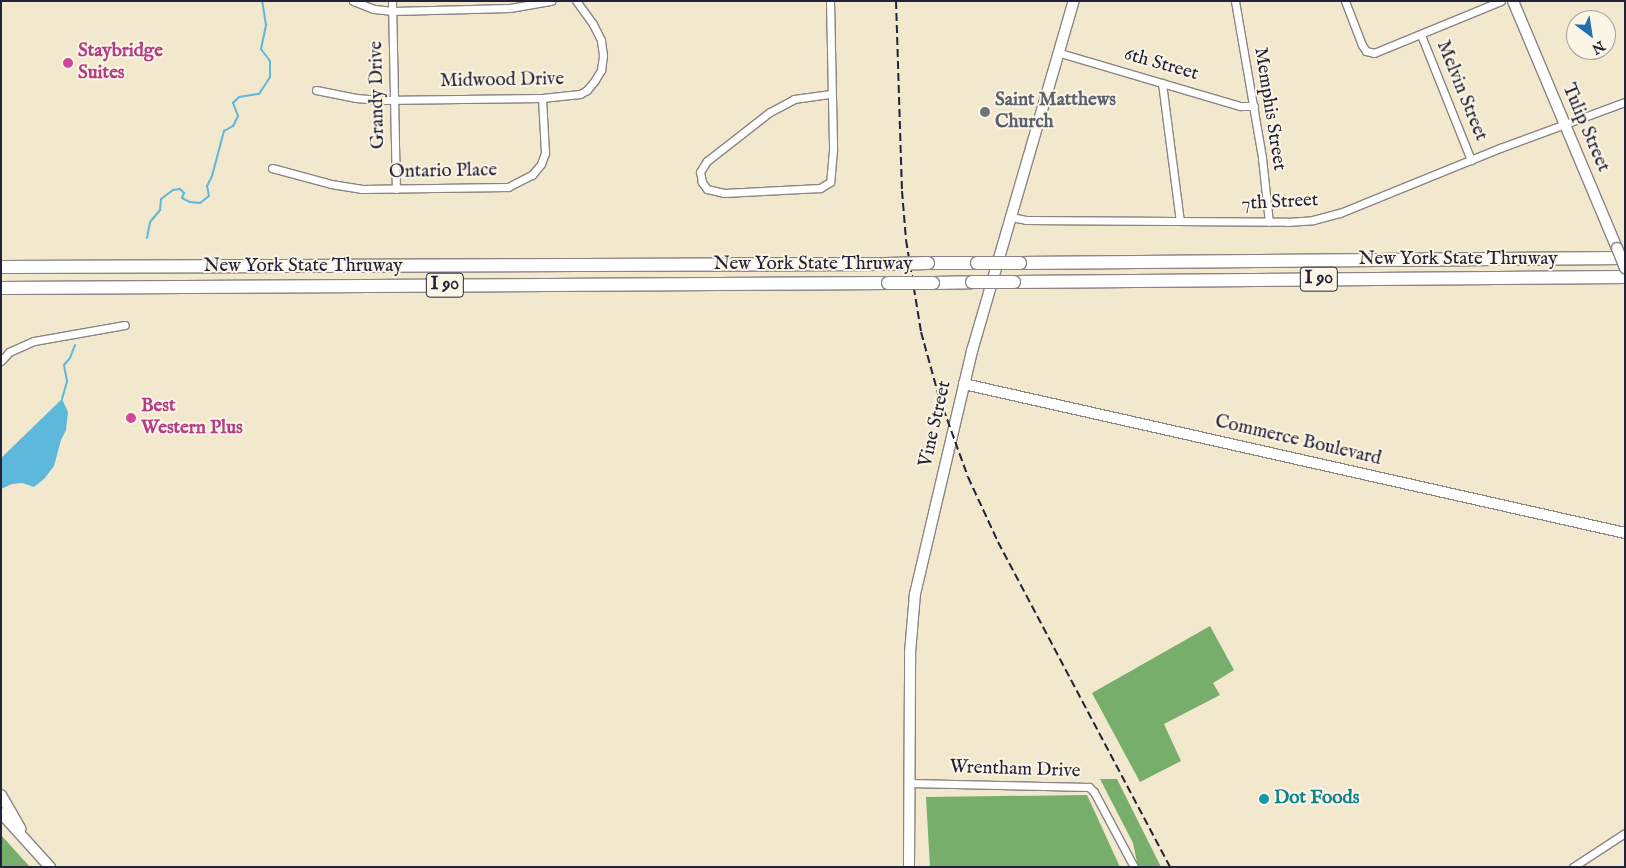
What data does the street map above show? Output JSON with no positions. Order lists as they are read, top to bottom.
{
  "streets": {
    "highway": ["New York State Thruway", "I 90"],
    "street": [
      "6th Street",
      "Midwood Drive",
      "Melvin Street",
      "Grandy Drive",
      "Memphis Street",
      "Tulip Street",
      "Ontario Place",
      "7th Street",
      "Vine Street",
      "Commerce Boulevard",
      "Wrentham Drive"
    ]
  },
  "crossings": [
    ["6th Street", "Memphis Street"],
    ["6th Street", "Vine Street"],
    ["Midwood Drive", "Grandy Drive"],
    ["Midwood Drive", "Ontario Place"],
    ["Melvin Street", "7th Street"],
    ["Grandy Drive", "Ontario Place"],
    ["Memphis Street", "7th Street"],
    ["Tulip Street", "7th Street"],
    ["Tulip Street", "New York State Thruway"],
    ["7th Street", "Vine Street"],
    ["Vine Street", "Commerce Boulevard"],
    ["Vine Street", "Wrentham Drive"]
  ],
  "places": [
    "Staybridge Suites",
    "Saint Matthews Church",
    "Best Western Plus",
    "Dot Foods"
  ],
  "north": "bottom right"
}
